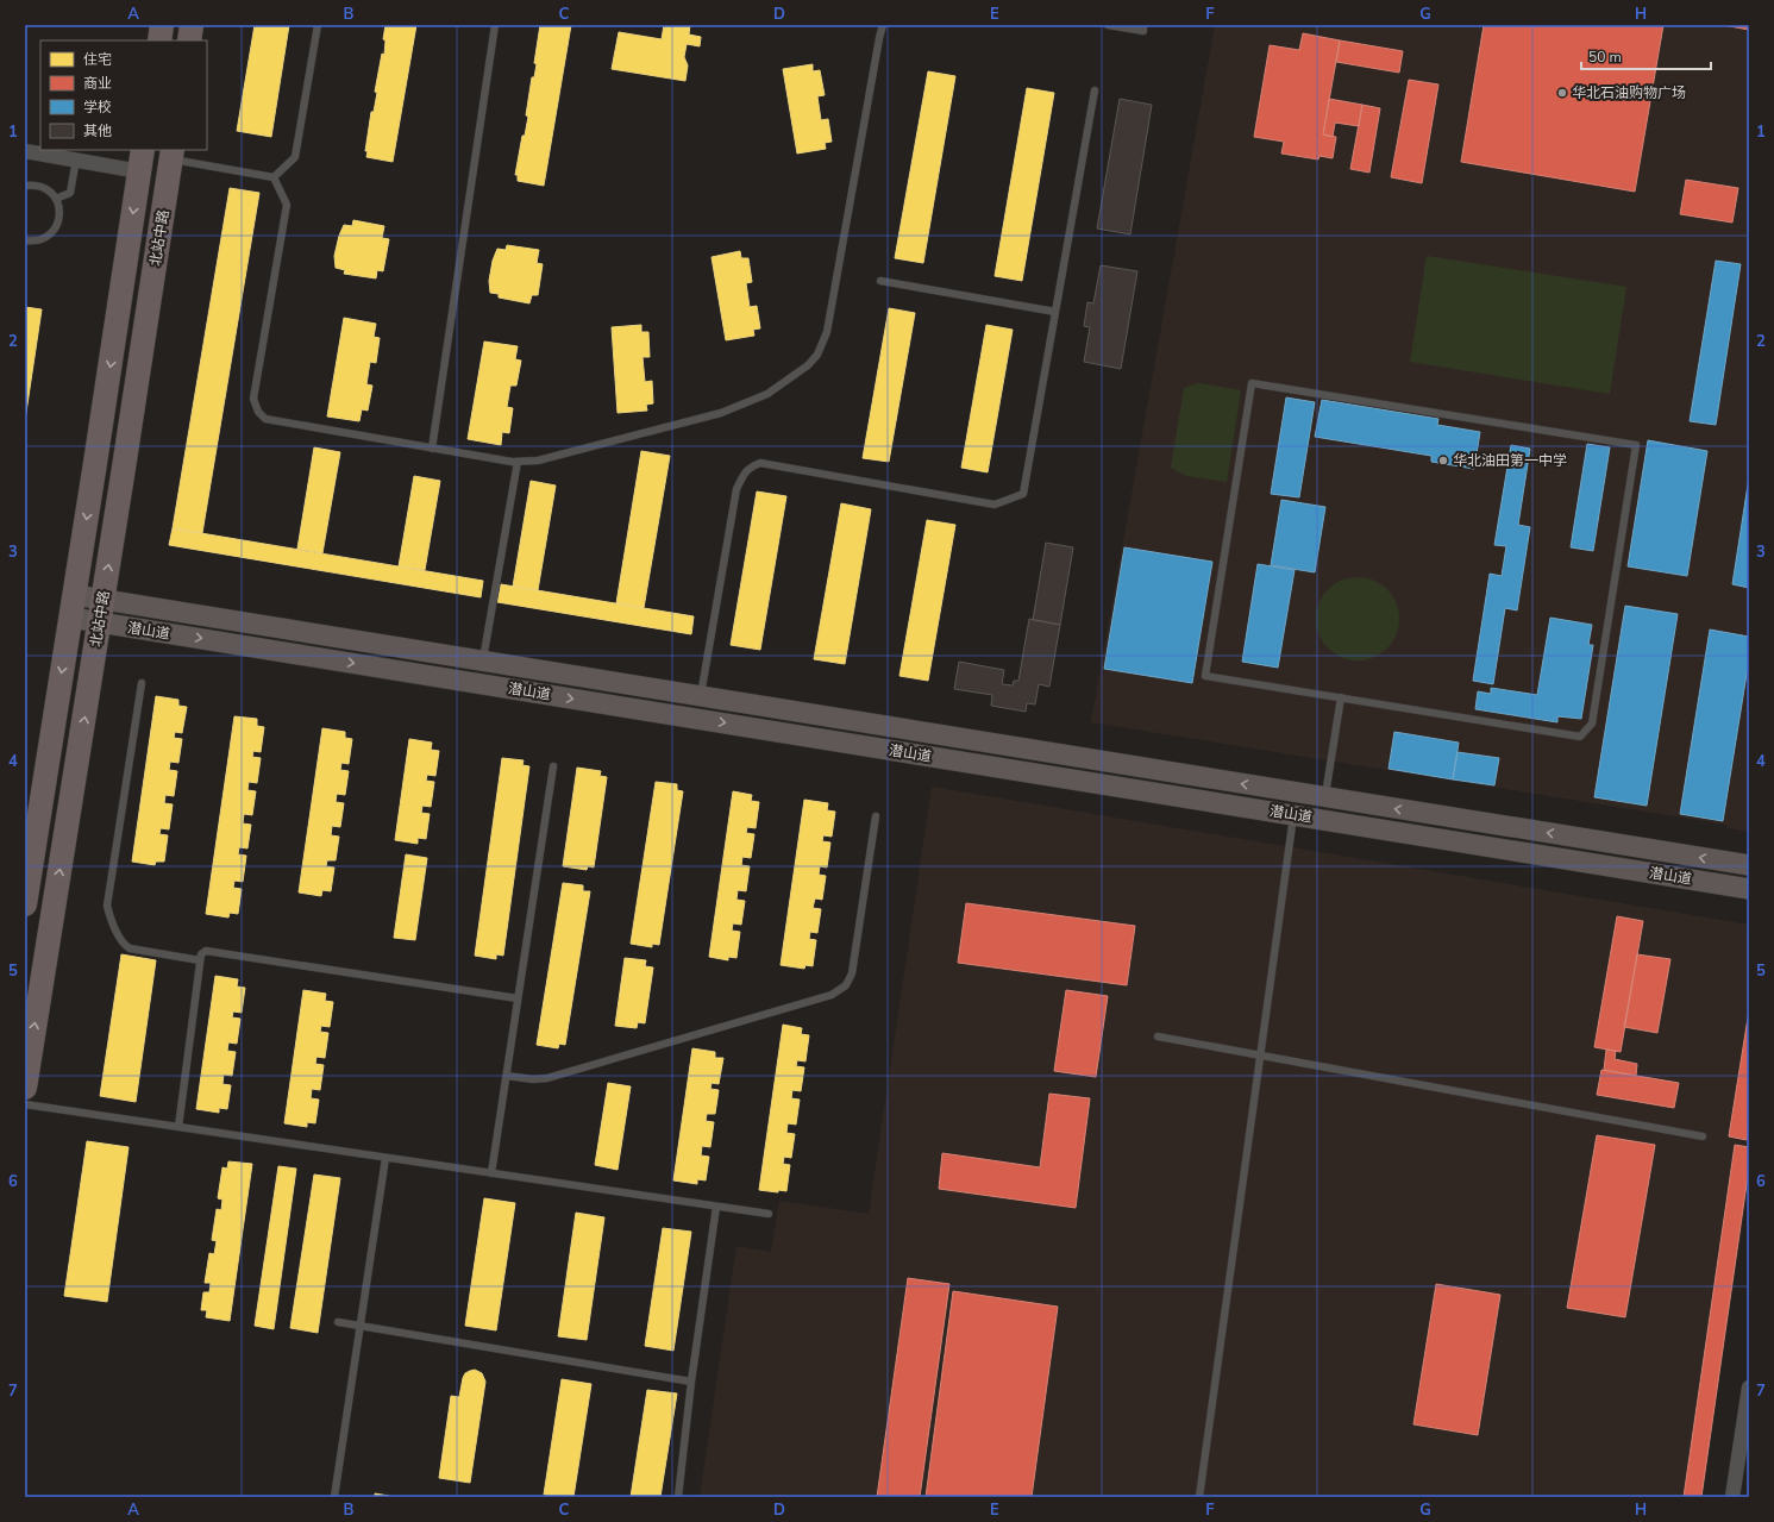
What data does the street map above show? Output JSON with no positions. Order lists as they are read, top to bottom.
{
  "streets": {
    "main road": ["北站中路", "潜山道"]
  },
  "crossings": [
    ["北站中路", "潜山道"]
  ],
  "places": ["华北石油购物广场", "华北油田第一中学"],
  "legend": [
    "住宅",
    "商业",
    "学校",
    "其他"
  ],
  "scale_bar": "50 m",
  "grid": {
    "columns": [
      "A",
      "B",
      "C",
      "D",
      "E",
      "F",
      "G",
      "H"
    ],
    "rows": [
      "1",
      "2",
      "3",
      "4",
      "5",
      "6",
      "7"
    ]
  }
}
